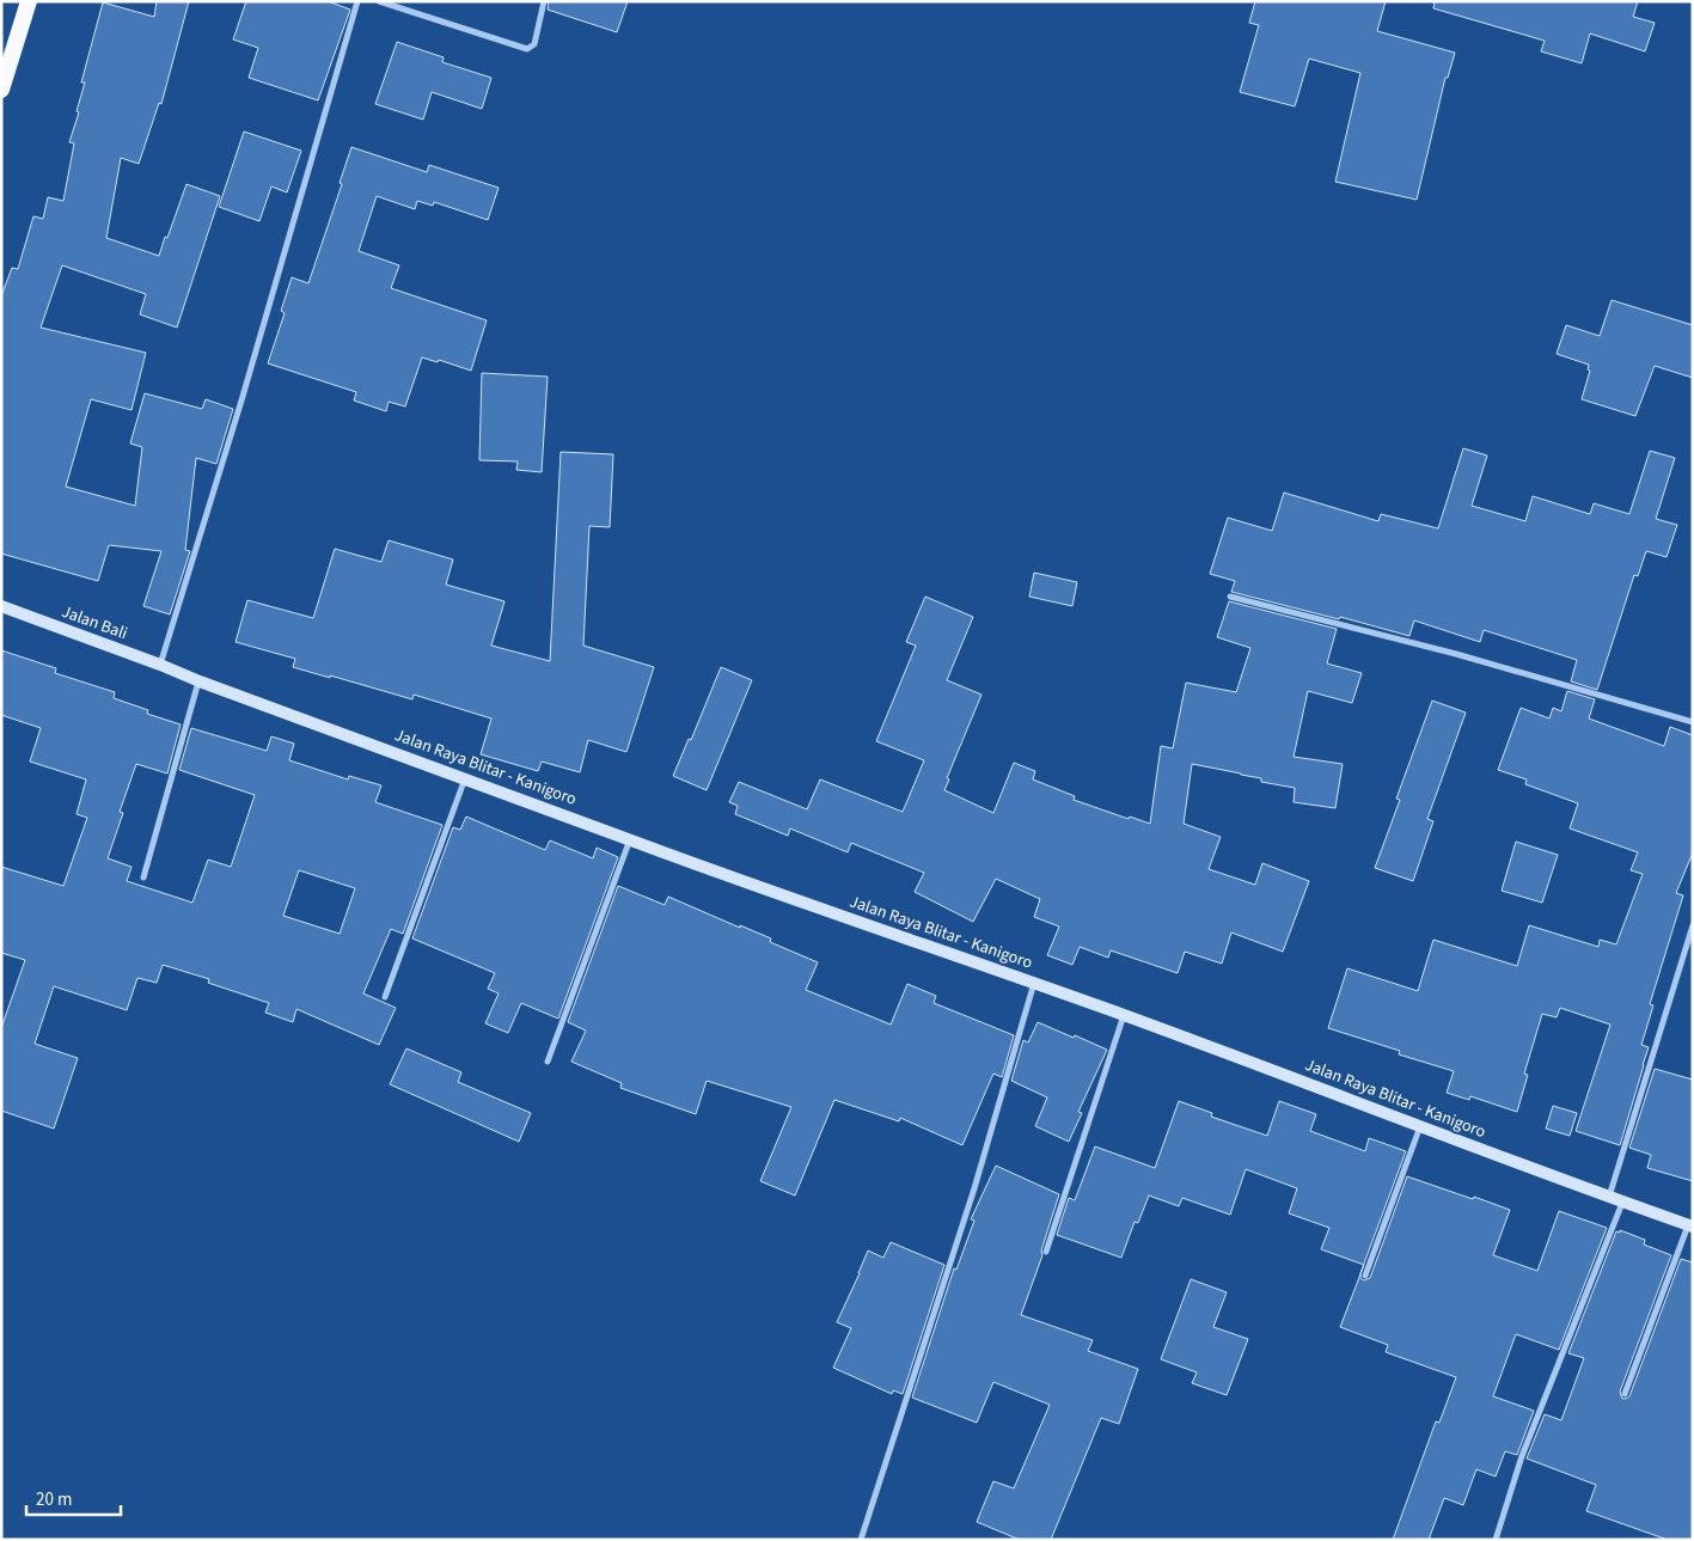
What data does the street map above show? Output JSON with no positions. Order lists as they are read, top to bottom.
{
  "streets": {
    "main road": ["Jalan Bali", "Jalan Raya Blitar - Kanigoro"]
  },
  "crossings": [
    ["Jalan Bali", "Jalan Raya Blitar - Kanigoro"]
  ],
  "scale_bar": "20 m"
}
